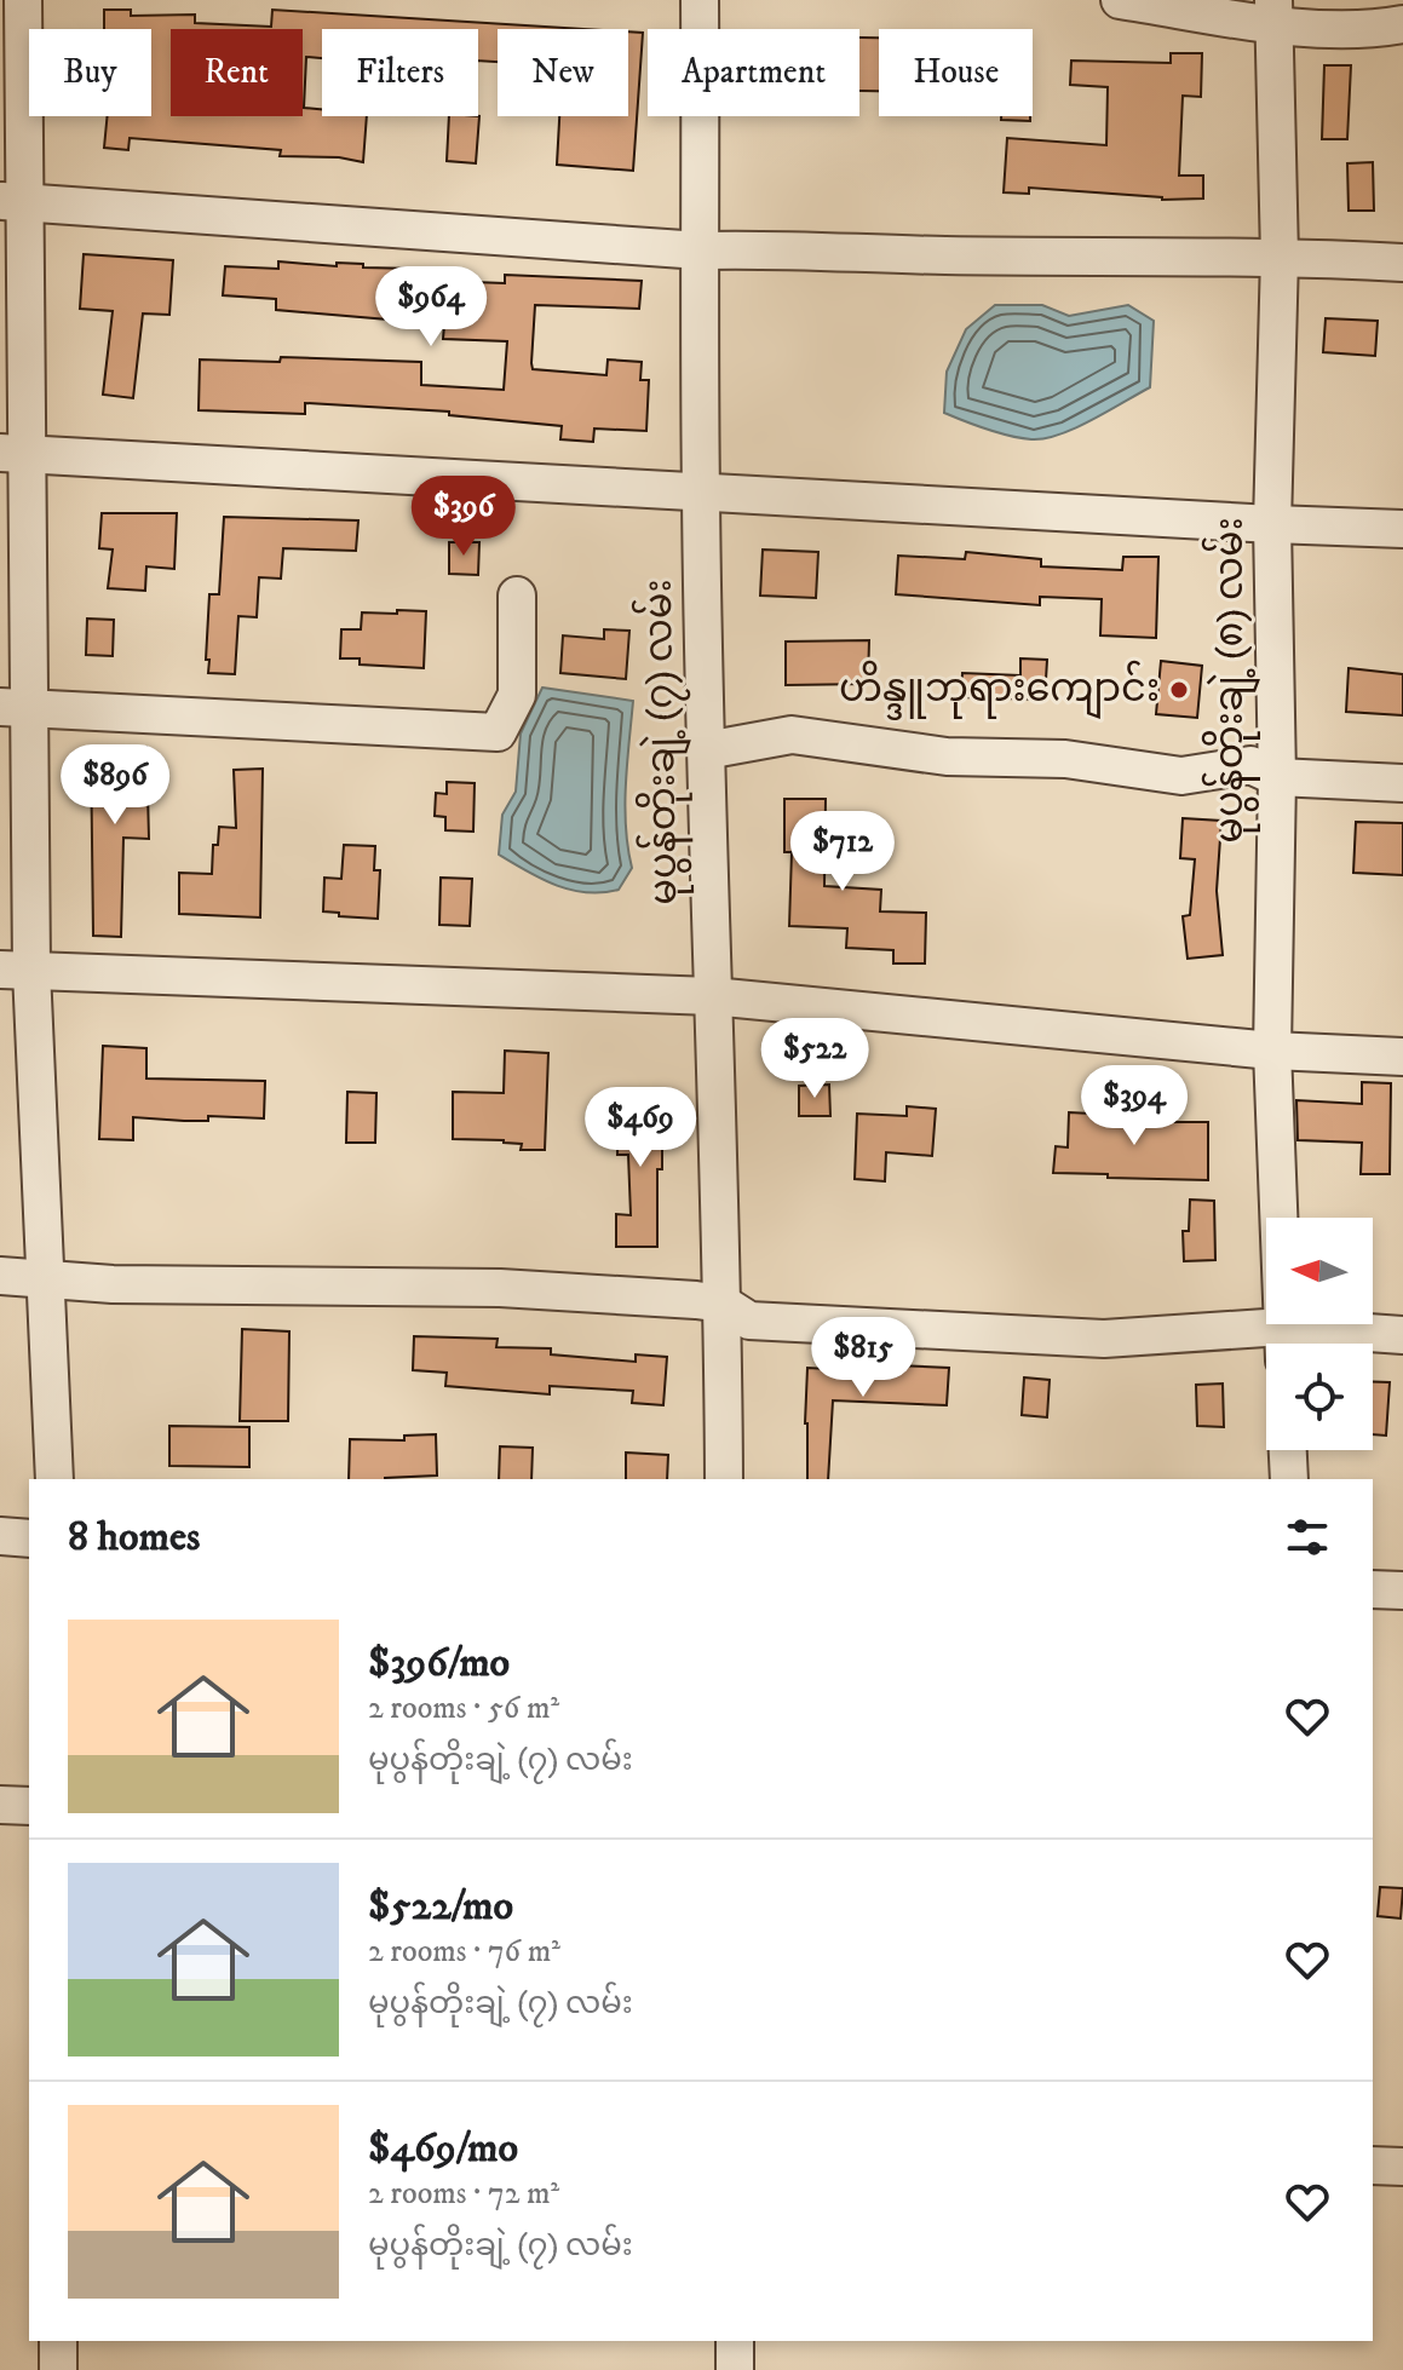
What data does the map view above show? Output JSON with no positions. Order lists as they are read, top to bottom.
{
  "streets": {
    "street": ["မုပွန်တိုးချဲ့ (၈) လမ်း", "မုပွန်တိုးချဲ့ (၇) လမ်း"]
  },
  "places": ["ဟိန္ဒူဘုရားကျောင်း"],
  "north": "left",
  "page": {
    "chip": [
      "Buy",
      "Rent",
      "Filters",
      "New",
      "Apartment",
      "House"
    ],
    "price": [
      "$964",
      "$396",
      "$896",
      "$712",
      "$522",
      "$394",
      "$469",
      "$815"
    ],
    "heading": "8 homes",
    "list": [
      {
        "name": "$396/mo",
        "note": "2 rooms · 56 m² · မုပွန်တိုးချဲ့ (၇) လမ်း"
      },
      {
        "name": "$522/mo",
        "note": "2 rooms · 76 m² · မုပွန်တိုးချဲ့ (၇) လမ်း"
      },
      {
        "name": "$469/mo",
        "note": "2 rooms · 72 m² · မုပွန်တိုးချဲ့ (၇) လမ်း"
      }
    ]
  }
}
